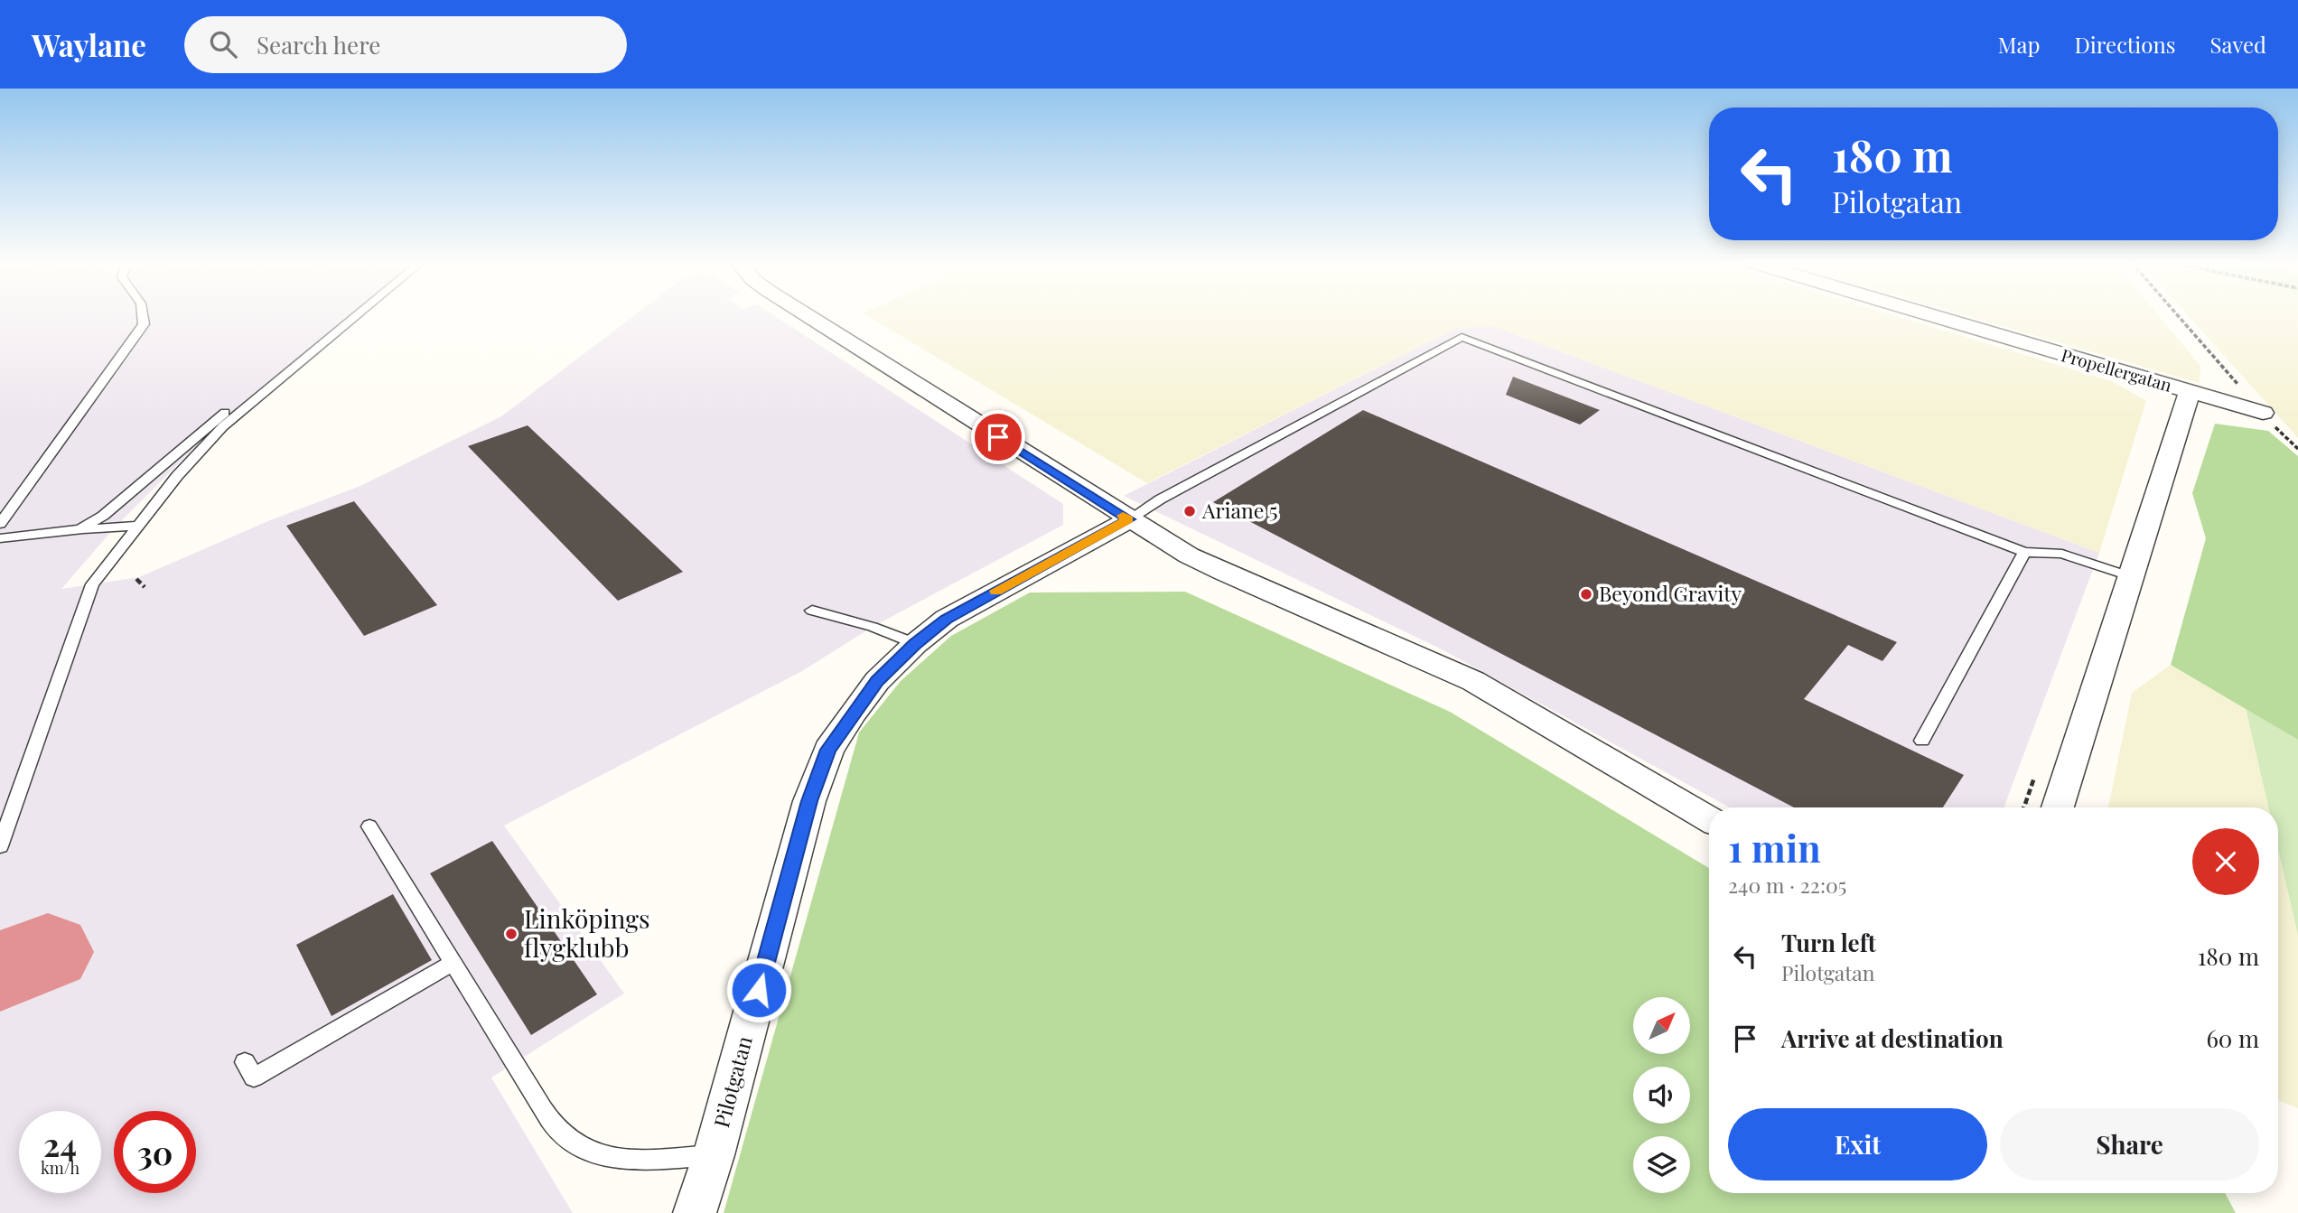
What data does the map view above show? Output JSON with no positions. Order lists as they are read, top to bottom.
{
  "streets": {
    "street": ["Propellergatan", "Pilotgatan"]
  },
  "places": ["Ariane 5", "Beyond Gravity", "Linköpings flygklubb"],
  "north": "top right",
  "page": {
    "header": "Waylane",
    "search": "Search here",
    "nav": ["Map", "Directions", "Saved"],
    "turn": ["180 m", "Pilotgatan"],
    "heading": ["1 min", "240 m · 22:05"],
    "list": [
      {
        "name": "Turn left",
        "note": "Pilotgatan",
        "value": "180 m"
      },
      {
        "name": "Arrive at destination",
        "value": "60 m"
      }
    ],
    "buttons": ["Exit", "Share"],
    "speed": "24 km/h",
    "limit": "30"
  }
}
